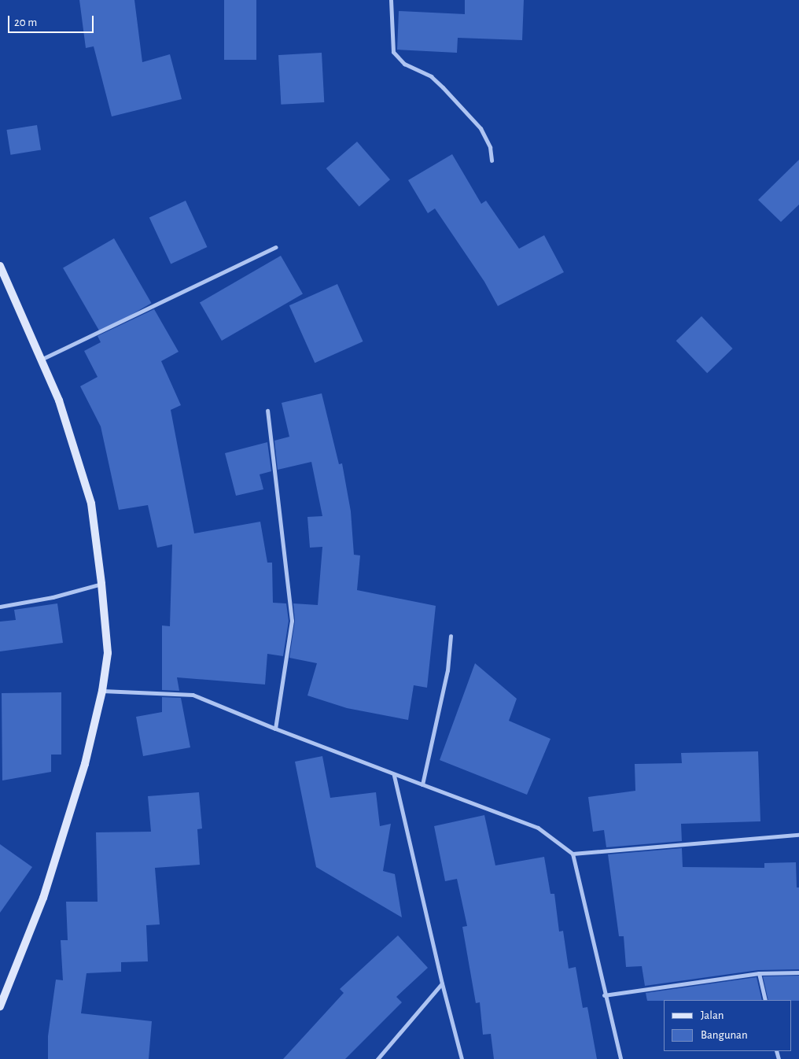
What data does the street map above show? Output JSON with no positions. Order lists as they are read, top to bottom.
{
  "legend": ["Jalan", "Bangunan"],
  "scale_bar": "20 m"
}
